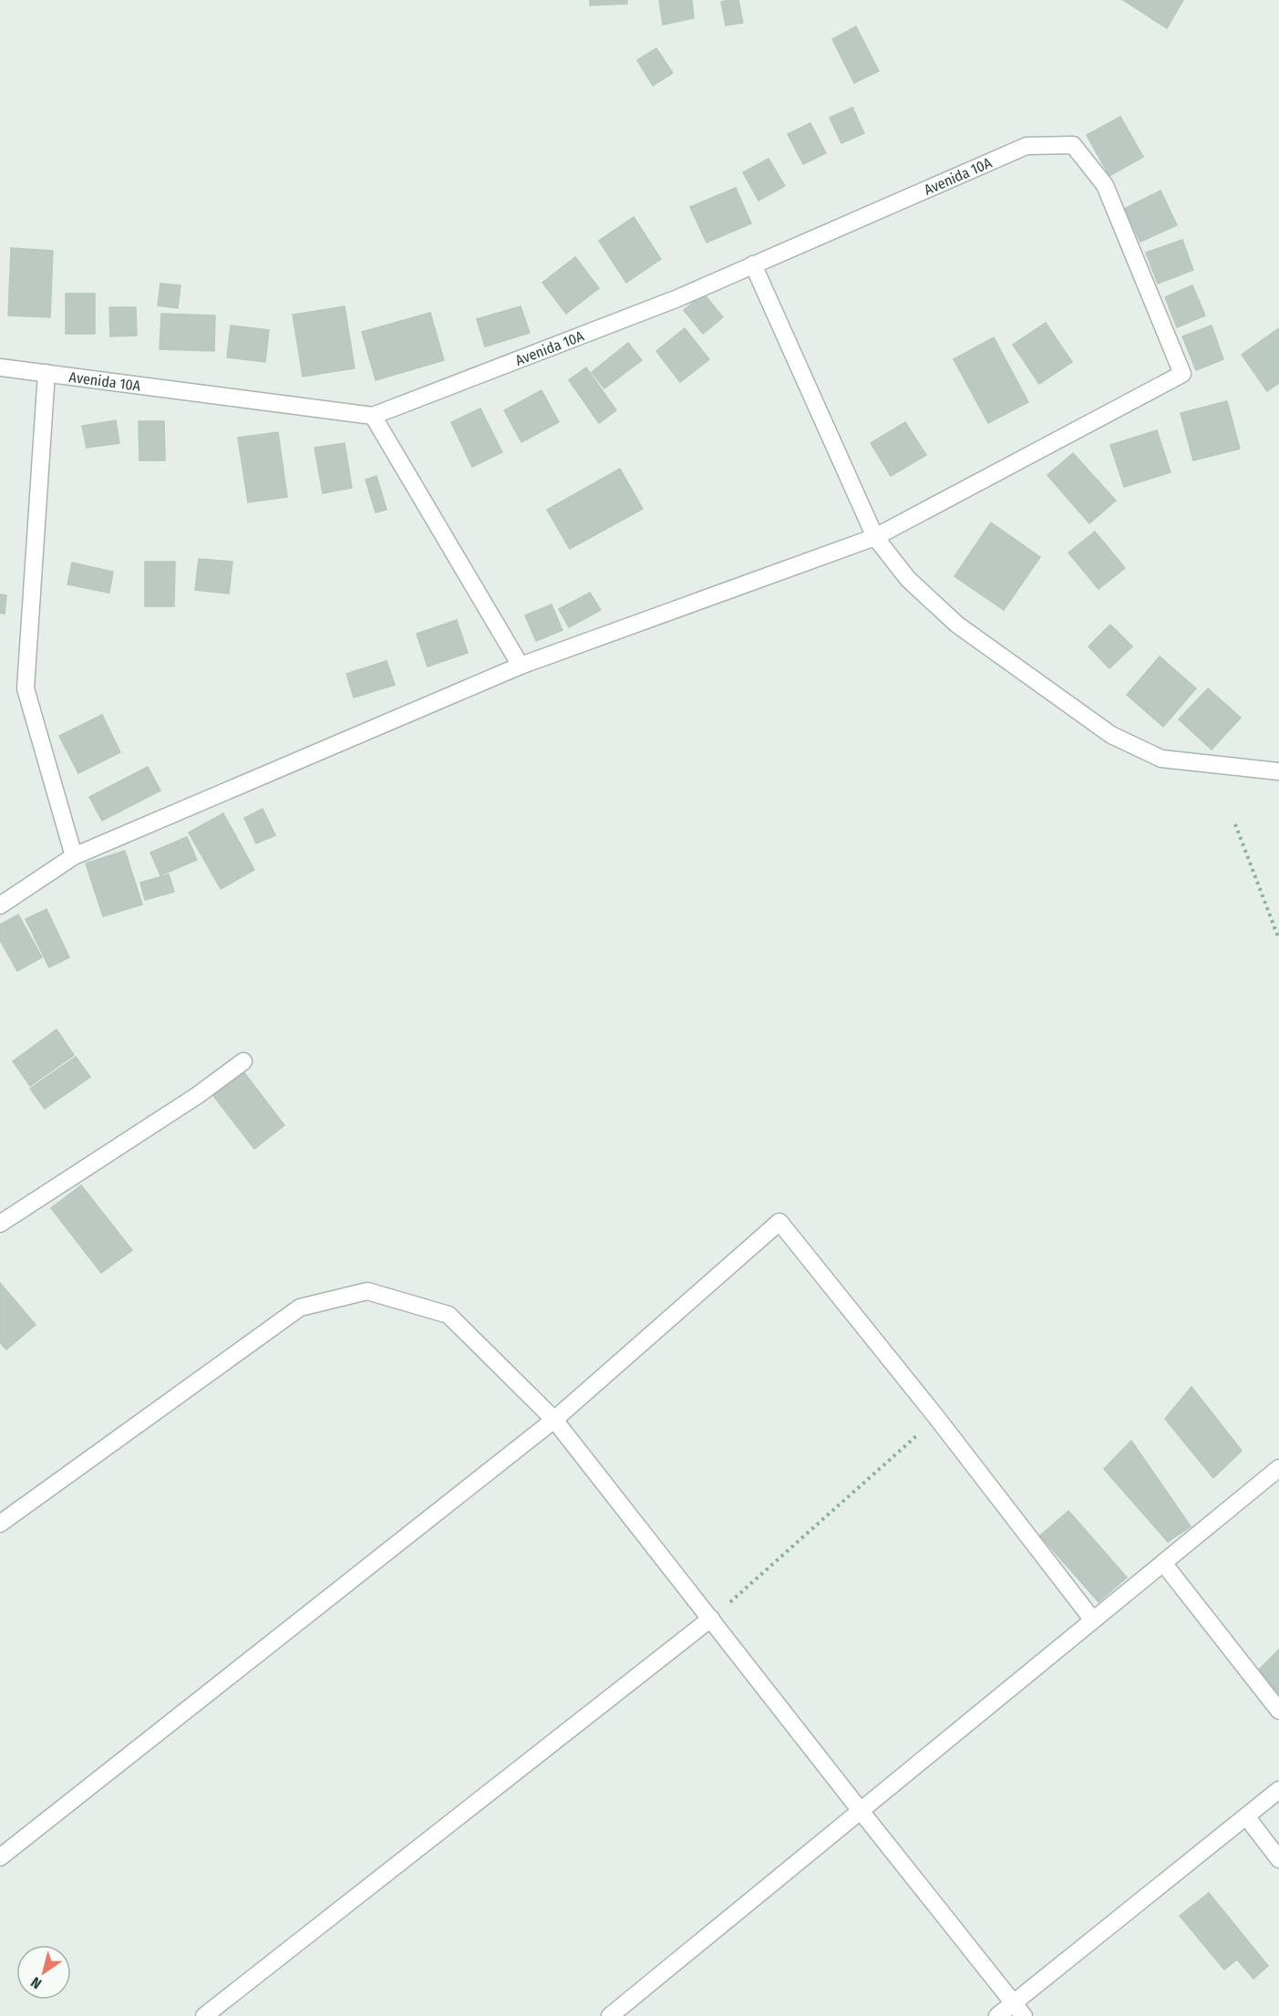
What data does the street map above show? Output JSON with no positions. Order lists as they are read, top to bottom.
{
  "streets": {
    "street": ["Avenida 10A"]
  },
  "north": "bottom left"
}
